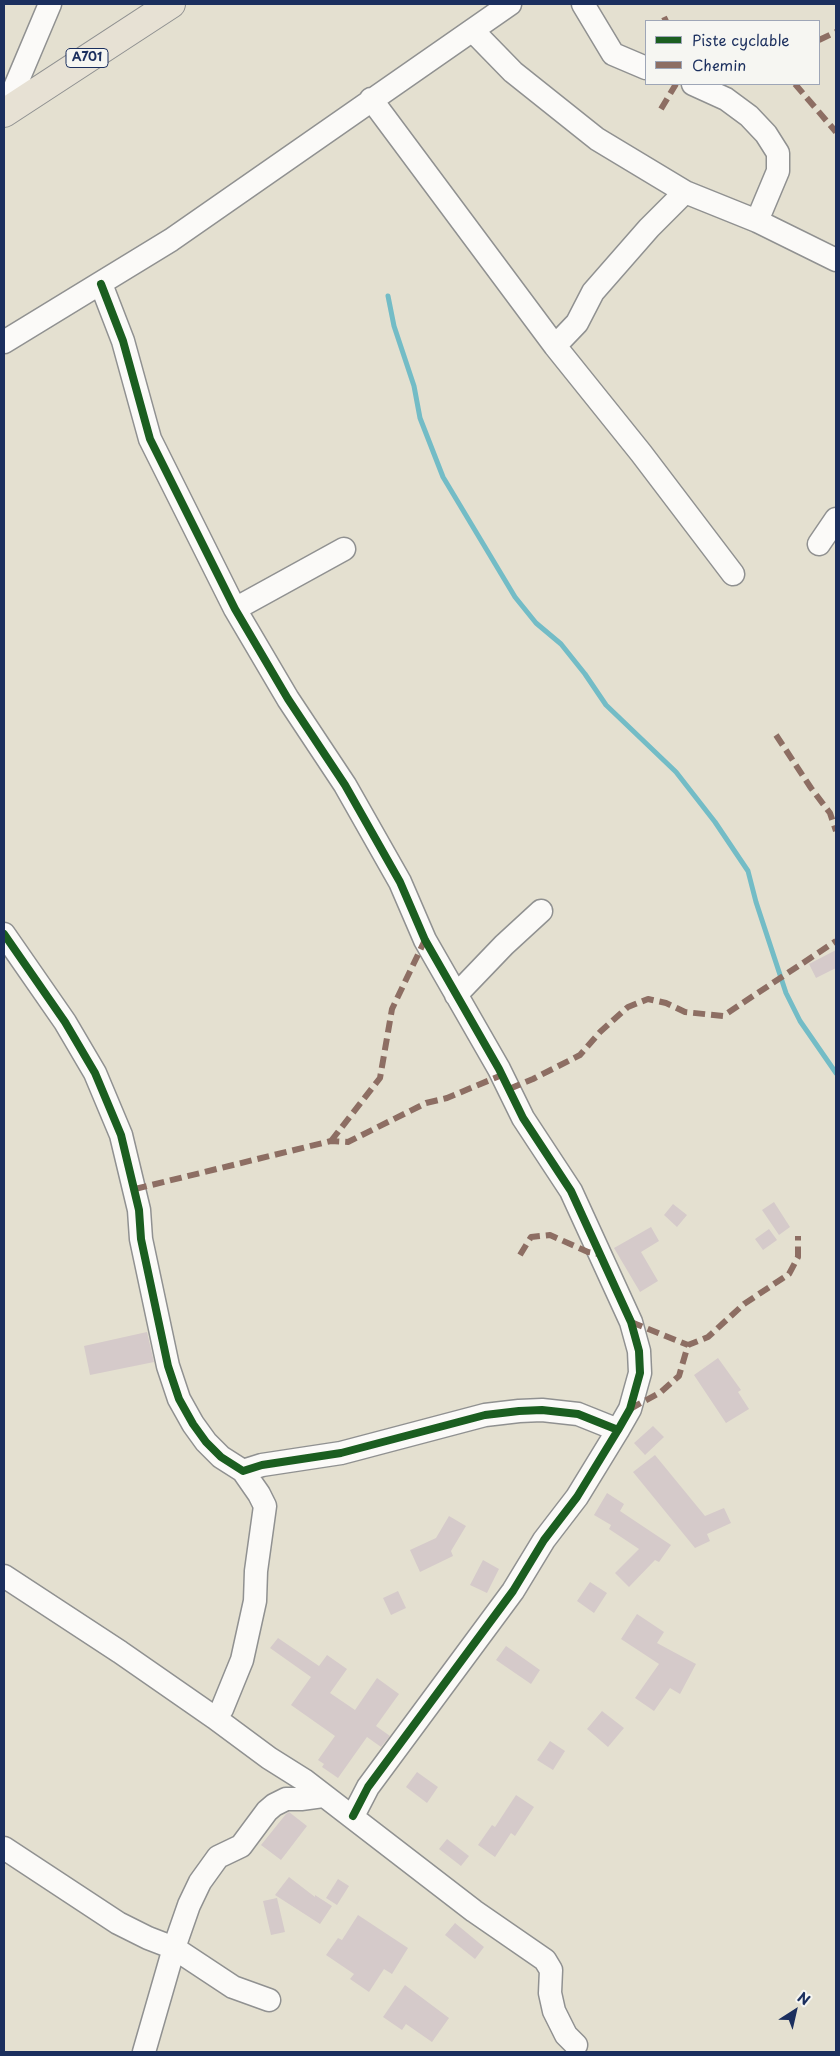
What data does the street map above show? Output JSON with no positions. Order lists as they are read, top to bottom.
{
  "streets": {
    "main road": ["A701"]
  },
  "legend": ["Piste cyclable", "Chemin"],
  "north": "top right"
}
